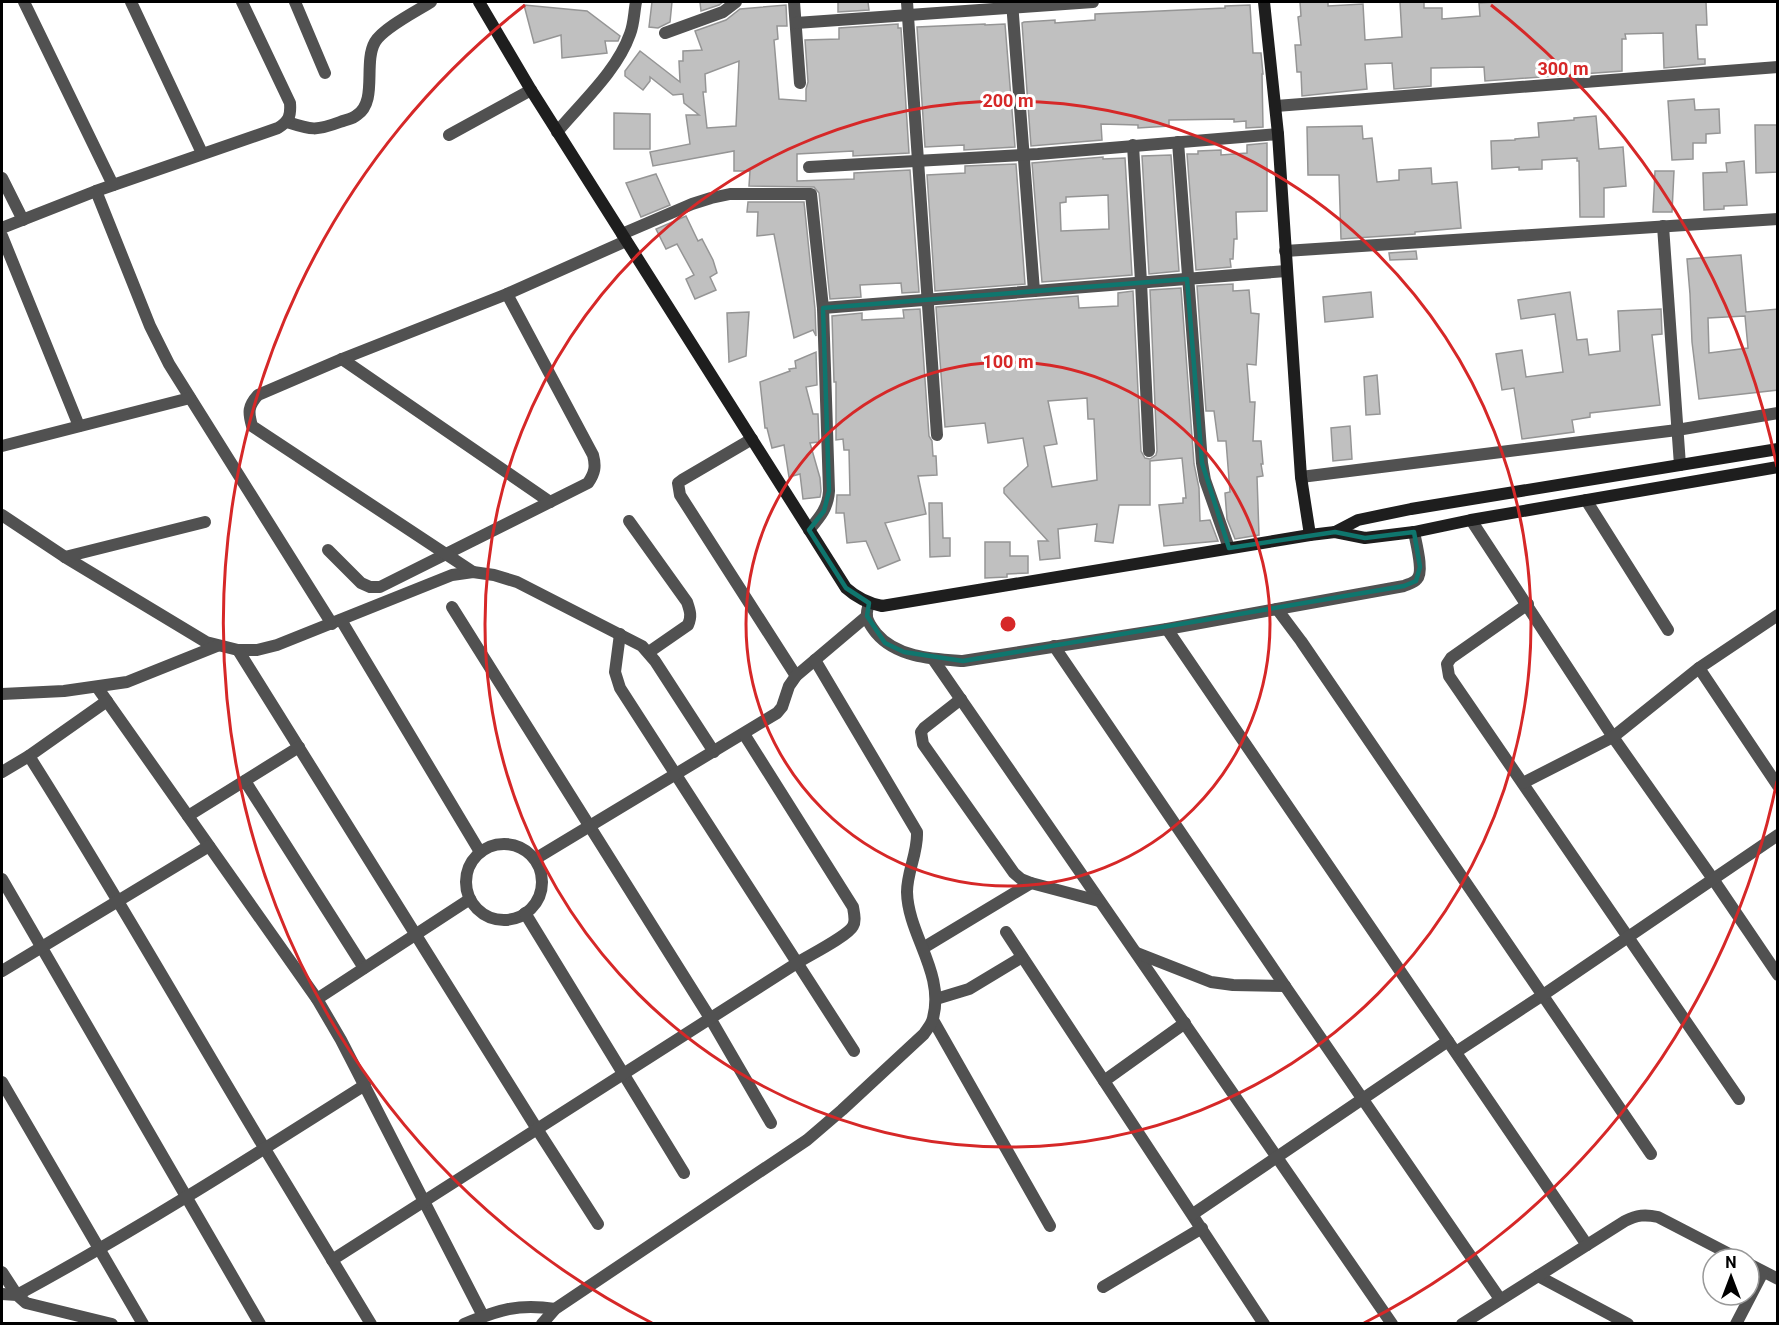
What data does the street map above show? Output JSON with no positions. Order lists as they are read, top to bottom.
{
  "north": "top",
  "rings": ["300 m", "200 m", "100 m"]
}
